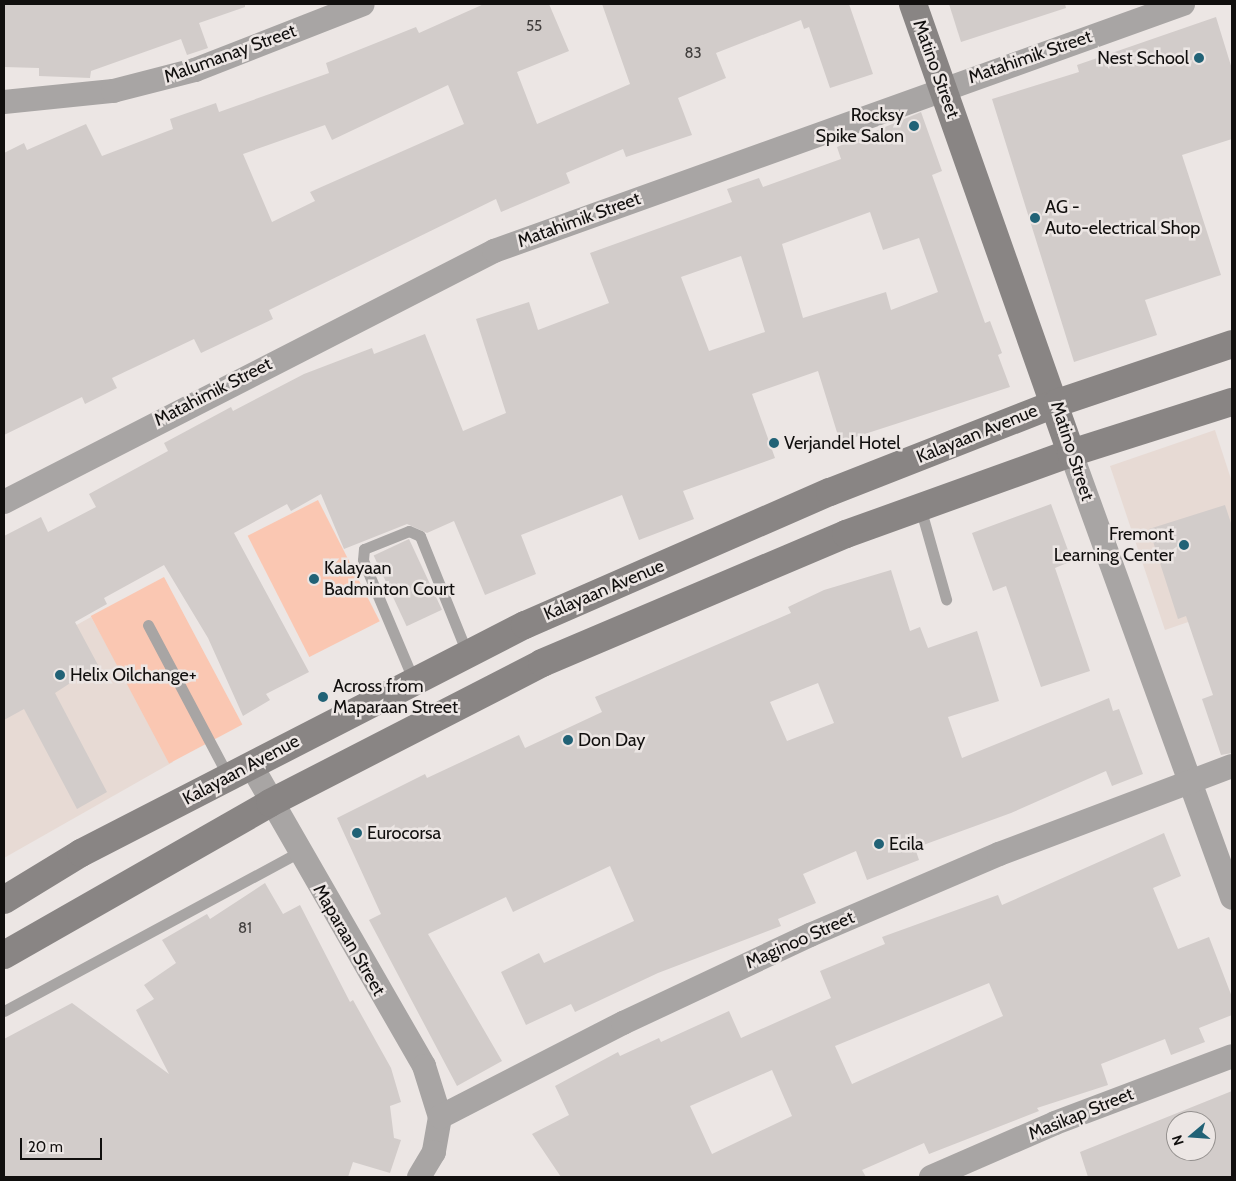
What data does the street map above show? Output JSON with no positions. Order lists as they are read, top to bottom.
{
  "streets": {
    "main road": ["Matino Street", "Kalayaan Avenue"],
    "street": [
      "Malumanay Street",
      "Matahimik Street",
      "Maparaan Street",
      "Maginoo Street",
      "Masikap Street"
    ]
  },
  "crossings": [
    ["Matahimik Street", "Matino Street"],
    ["Matino Street", "Kalayaan Avenue"],
    ["Matino Street", "Maginoo Street"],
    ["Kalayaan Avenue", "Maparaan Street"],
    ["Maparaan Street", "Maginoo Street"]
  ],
  "places": [
    "Nest School",
    "Rocksy Spike Salon",
    "AG - Auto-electrical Shop",
    "Verjandel Hotel",
    "Fremont Learning Center",
    "Kalayaan Badminton Court",
    "Helix Oilchange+",
    "Across from Maparaan Street",
    "Don Day",
    "Eurocorsa",
    "Ecila"
  ],
  "house_numbers": ["55", "83", "81"],
  "scale_bar": "20 m",
  "north": "left"
}
